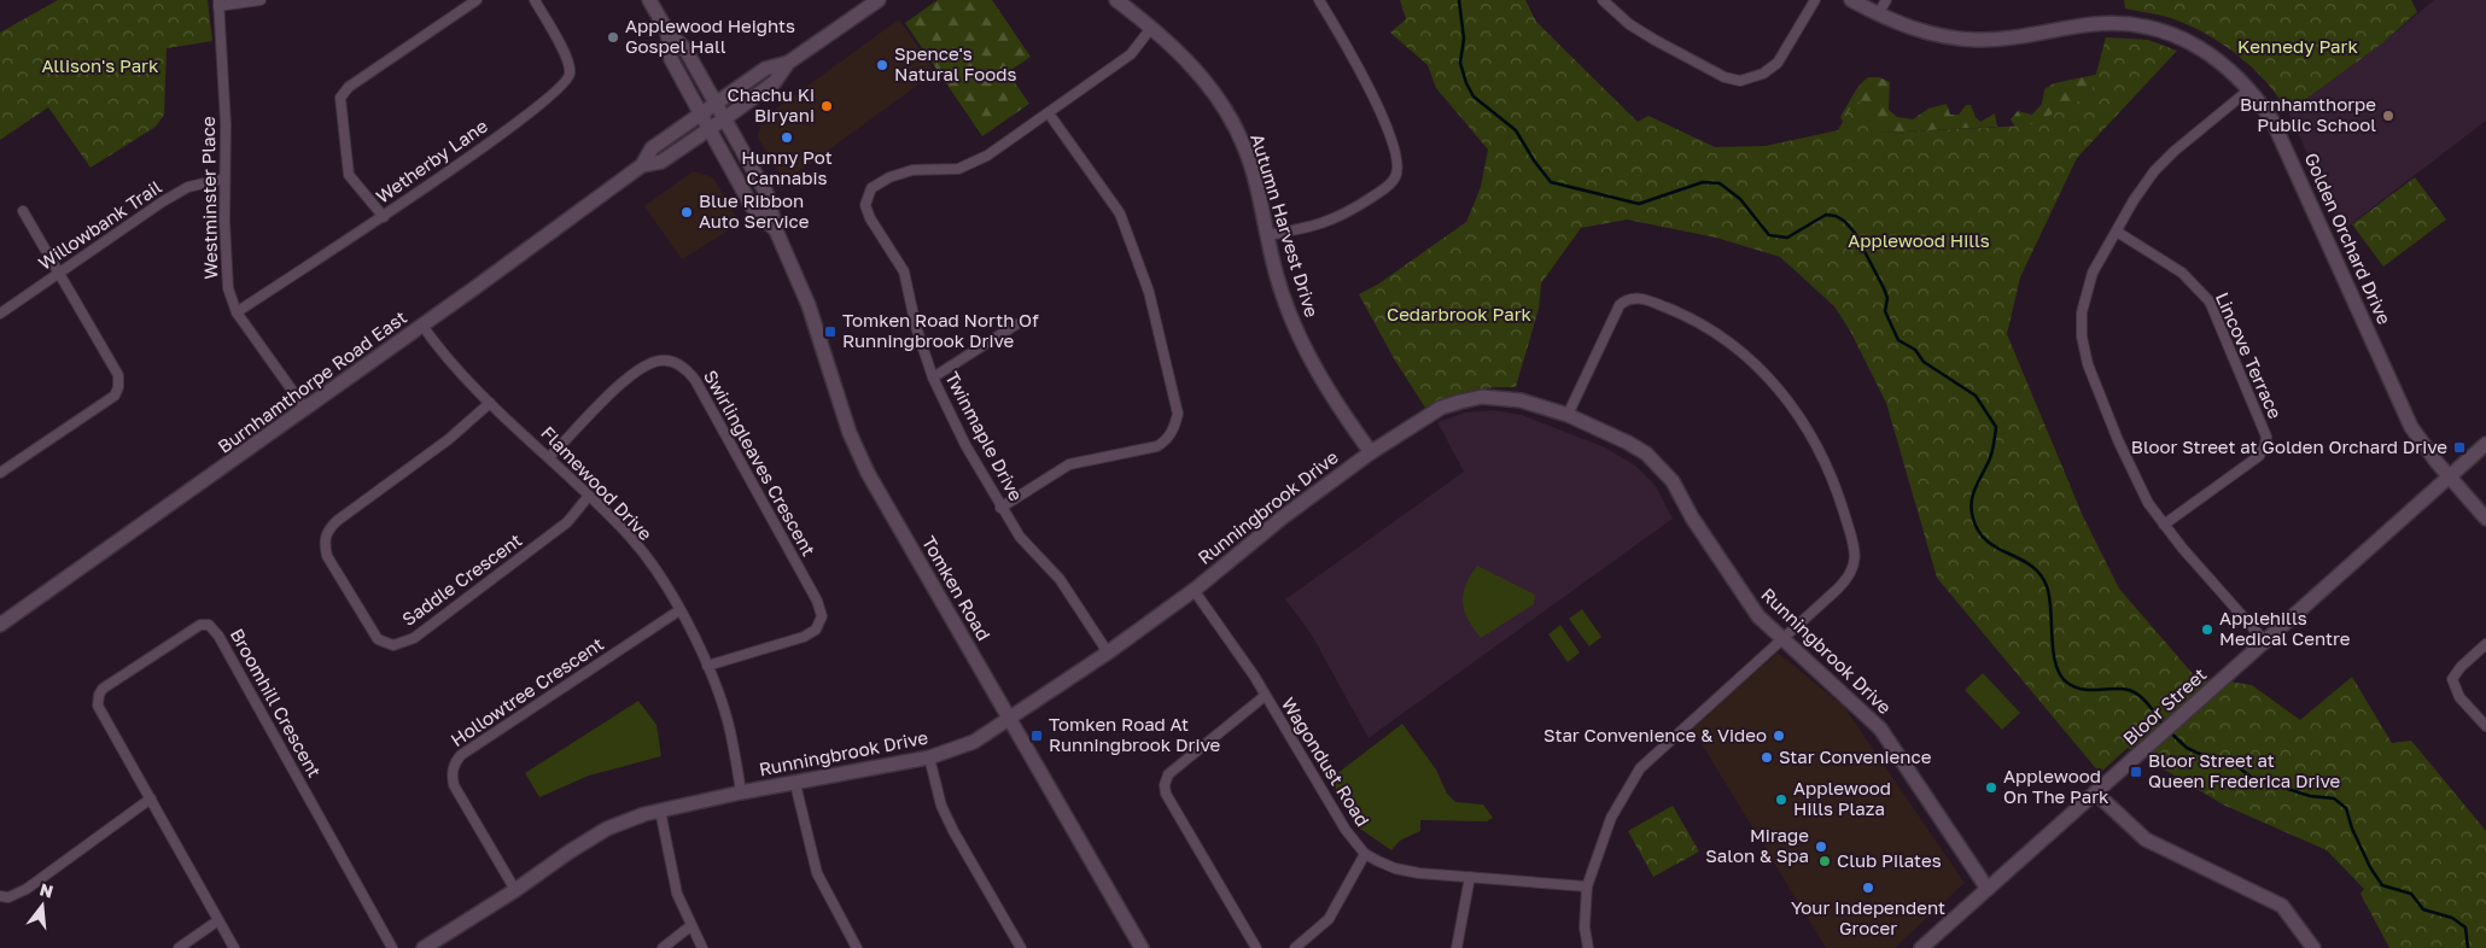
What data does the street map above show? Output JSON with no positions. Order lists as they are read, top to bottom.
{
  "streets": {
    "street": [
      "Wetherby Lane",
      "Westminster Place",
      "Willowbank Trail",
      "Autumn Harvest Drive",
      "Golden Orchard Drive",
      "Lincove Terrace",
      "Burnhamthorpe Road East",
      "Twinmaple Drive",
      "Swirlingleaves Crescent",
      "Flamewood Drive",
      "Runningbrook Drive",
      "Saddle Crescent",
      "Tomken Road",
      "Hollowtree Crescent",
      "Broomhill Crescent",
      "Bloor Street",
      "Wagondust Road"
    ]
  },
  "crossings": [
    ["Wetherby Lane", "Westminster Place"],
    ["Westminster Place", "Willowbank Trail"],
    ["Westminster Place", "Burnhamthorpe Road East"],
    ["Autumn Harvest Drive", "Twinmaple Drive"],
    ["Autumn Harvest Drive", "Runningbrook Drive"],
    ["Golden Orchard Drive", "Bloor Street"],
    ["Burnhamthorpe Road East", "Flamewood Drive"],
    ["Burnhamthorpe Road East", "Tomken Road"],
    ["Twinmaple Drive", "Runningbrook Drive"],
    ["Swirlingleaves Crescent", "Flamewood Drive"],
    ["Flamewood Drive", "Runningbrook Drive"],
    ["Flamewood Drive", "Saddle Crescent"],
    ["Flamewood Drive", "Hollowtree Crescent"],
    ["Runningbrook Drive", "Tomken Road"],
    ["Runningbrook Drive", "Hollowtree Crescent"],
    ["Runningbrook Drive", "Bloor Street"],
    ["Runningbrook Drive", "Wagondust Road"]
  ],
  "parks": [
    "Kennedy Park",
    "Allison's Park",
    "Applewood Hills",
    "Cedarbrook Park"
  ],
  "places": {
    "other": [
      "Applewood Heights Gospel Hall",
      "Spence's Natural Foods",
      "Chachu Ki Biryani",
      "Burnhamthorpe Public School",
      "Hunny Pot Cannabis",
      "Blue Ribbon Auto Service",
      "Applehills Medical Centre",
      "Star Convenience & Video",
      "Star Convenience",
      "Applewood On The Park",
      "Applewood Hills Plaza",
      "Mirage Salon & Spa",
      "Club Pilates",
      "Your Independent Grocer"
    ],
    "transit": [
      "Tomken Road North Of Runningbrook Drive",
      "Bloor Street at Golden Orchard Drive",
      "Tomken Road At Runningbrook Drive",
      "Bloor Street at Queen Frederica Drive"
    ]
  },
  "north": "top"
}
